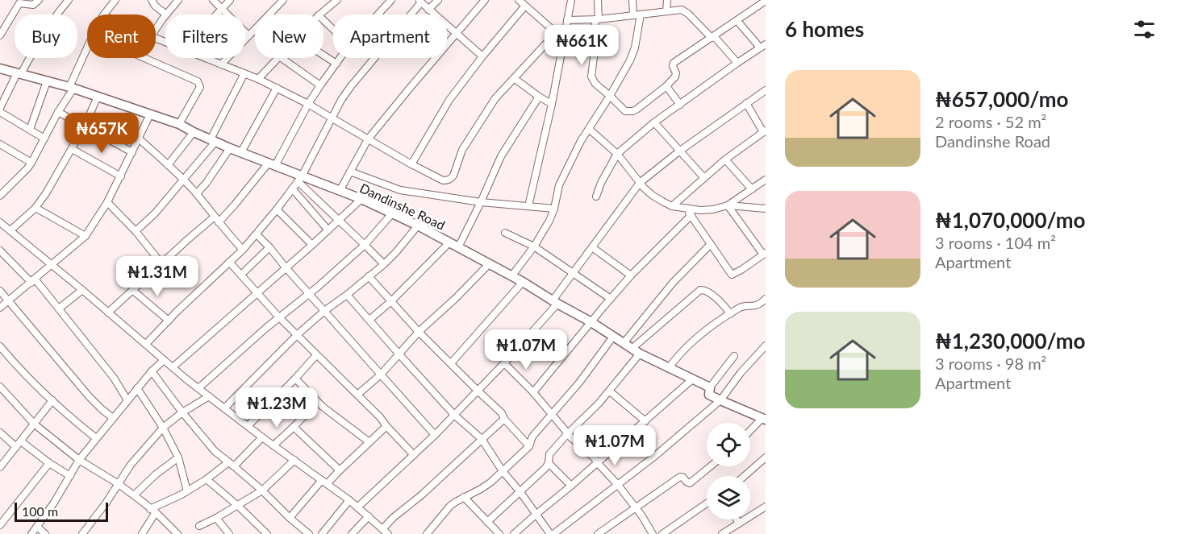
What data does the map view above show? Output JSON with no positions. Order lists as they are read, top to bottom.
{
  "streets": {
    "street": ["Dandinshe Road"]
  },
  "scale_bar": "100 m",
  "page": {
    "heading": "6 homes",
    "chip": [
      "Buy",
      "Rent",
      "Filters",
      "New",
      "Apartment"
    ],
    "price": [
      "₦661K",
      "₦657K",
      "₦1.31M",
      "₦1.07M",
      "₦1.23M",
      "₦1.07M"
    ],
    "list": [
      {
        "name": "₦657,000/mo",
        "note": "2 rooms · 52 m² · Dandinshe Road"
      },
      {
        "name": "₦1,070,000/mo",
        "note": "3 rooms · 104 m² · Apartment"
      },
      {
        "name": "₦1,230,000/mo",
        "note": "3 rooms · 98 m² · Apartment"
      }
    ],
    "scale": "100 m"
  }
}
